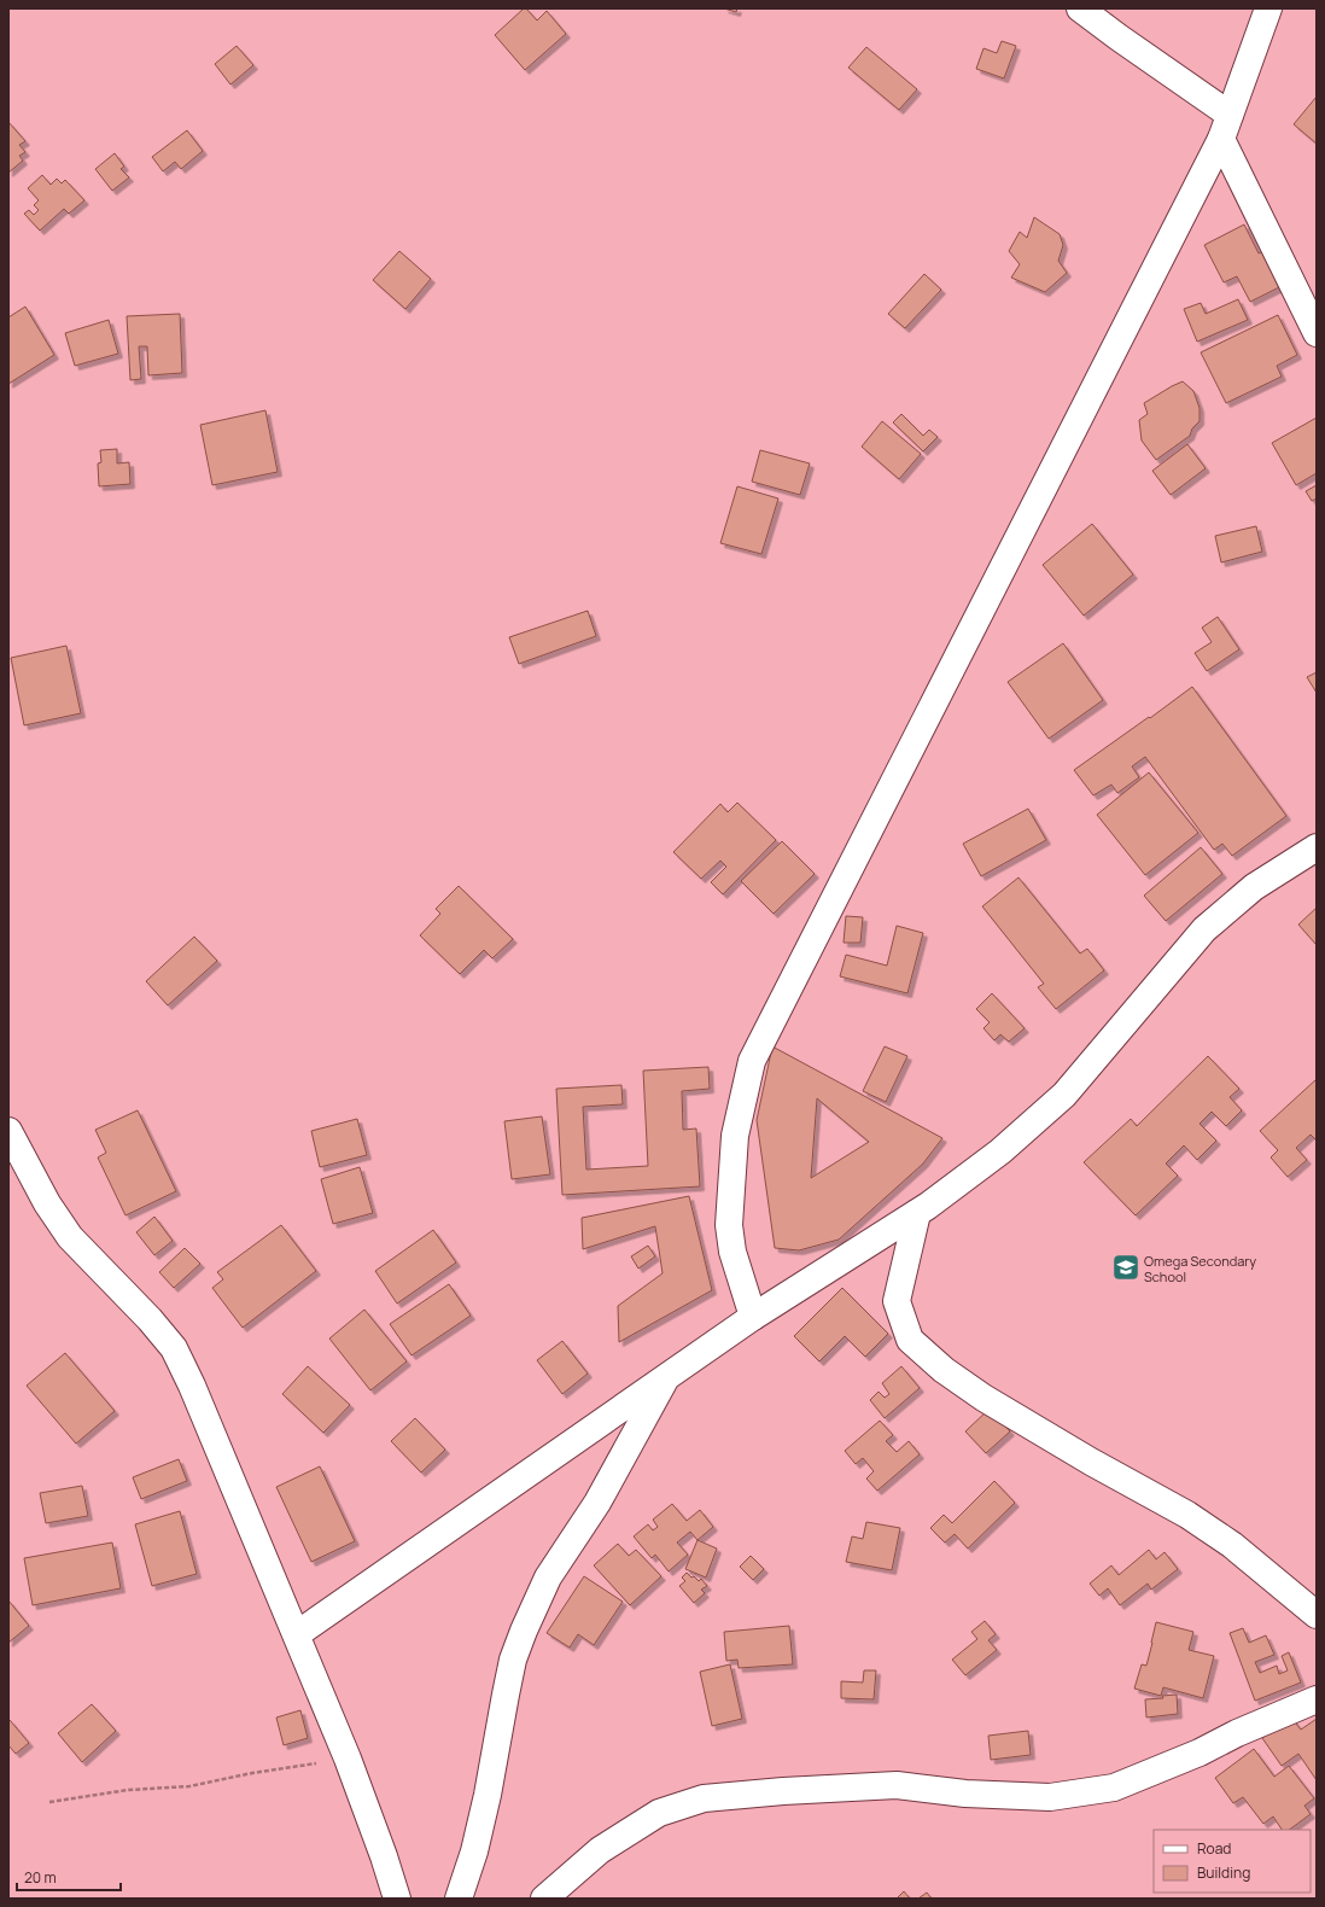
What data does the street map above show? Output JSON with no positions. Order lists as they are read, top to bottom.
{
  "places": {
    "school or university": ["Omega Secondary School"]
  },
  "legend": ["Road", "Building"],
  "scale_bar": "20 m"
}
